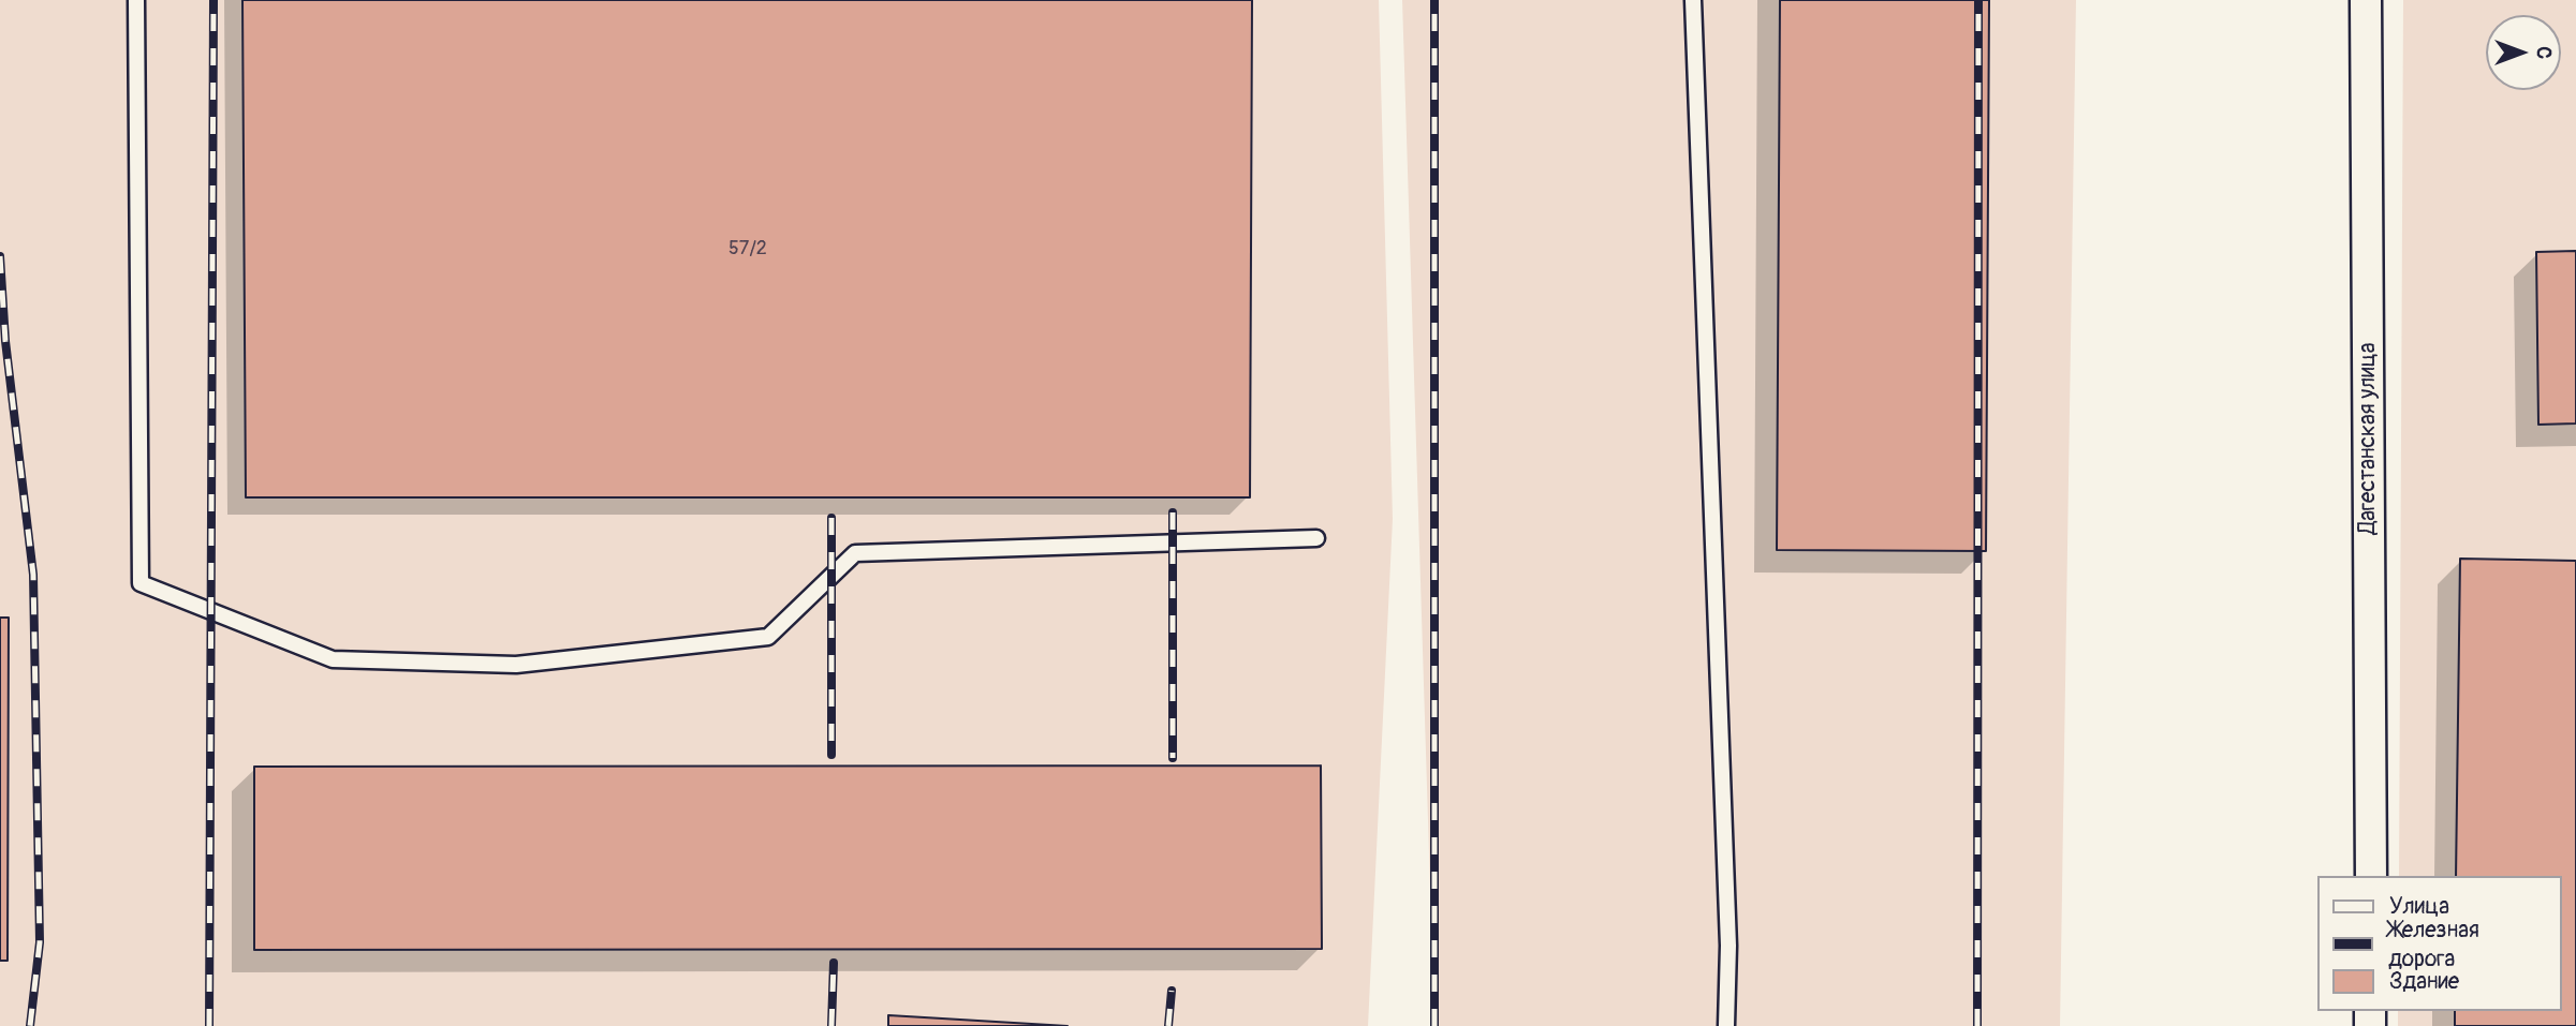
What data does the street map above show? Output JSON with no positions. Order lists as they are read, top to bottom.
{
  "streets": {
    "street": ["Дагестанская улица"]
  },
  "house_numbers": ["57/2"],
  "legend": ["Улица", "Железная дорога", "Здание"],
  "north": "right"
}
